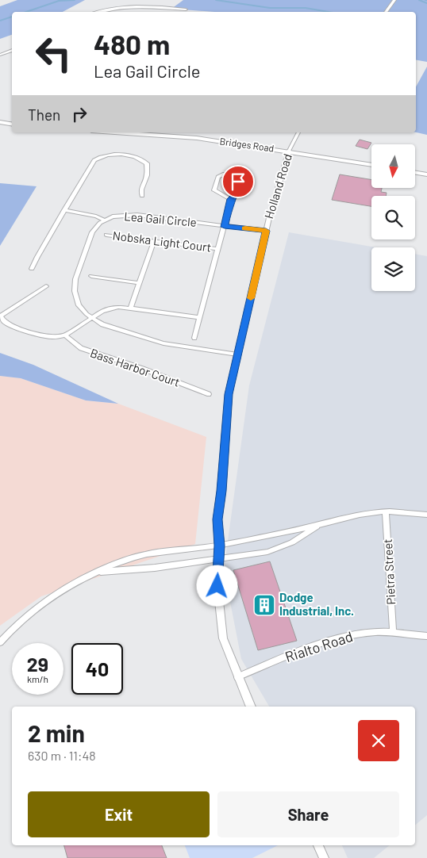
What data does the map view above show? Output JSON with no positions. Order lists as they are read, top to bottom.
{
  "streets": {
    "main road": ["Bridges Road"],
    "street": [
      "Holland Road",
      "Lea Gail Circle",
      "Nobska Light Court",
      "Bass Harbor Court",
      "Pietra Street",
      "Rialto Road"
    ]
  },
  "crossings": [
    ["Bridges Road", "Holland Road"],
    ["Holland Road", "Lea Gail Circle"],
    ["Holland Road", "Rialto Road"],
    ["Pietra Street", "Rialto Road"]
  ],
  "places": {
    "building": ["Dodge Industrial, Inc."]
  },
  "north": "bottom",
  "page": {
    "turn": ["480 m", "Lea Gail Circle"],
    "then": "Then",
    "speed": "29 km/h",
    "limit": "40",
    "heading": ["2 min", "630 m · 11:48"],
    "buttons": ["Exit", "Share"]
  }
}
